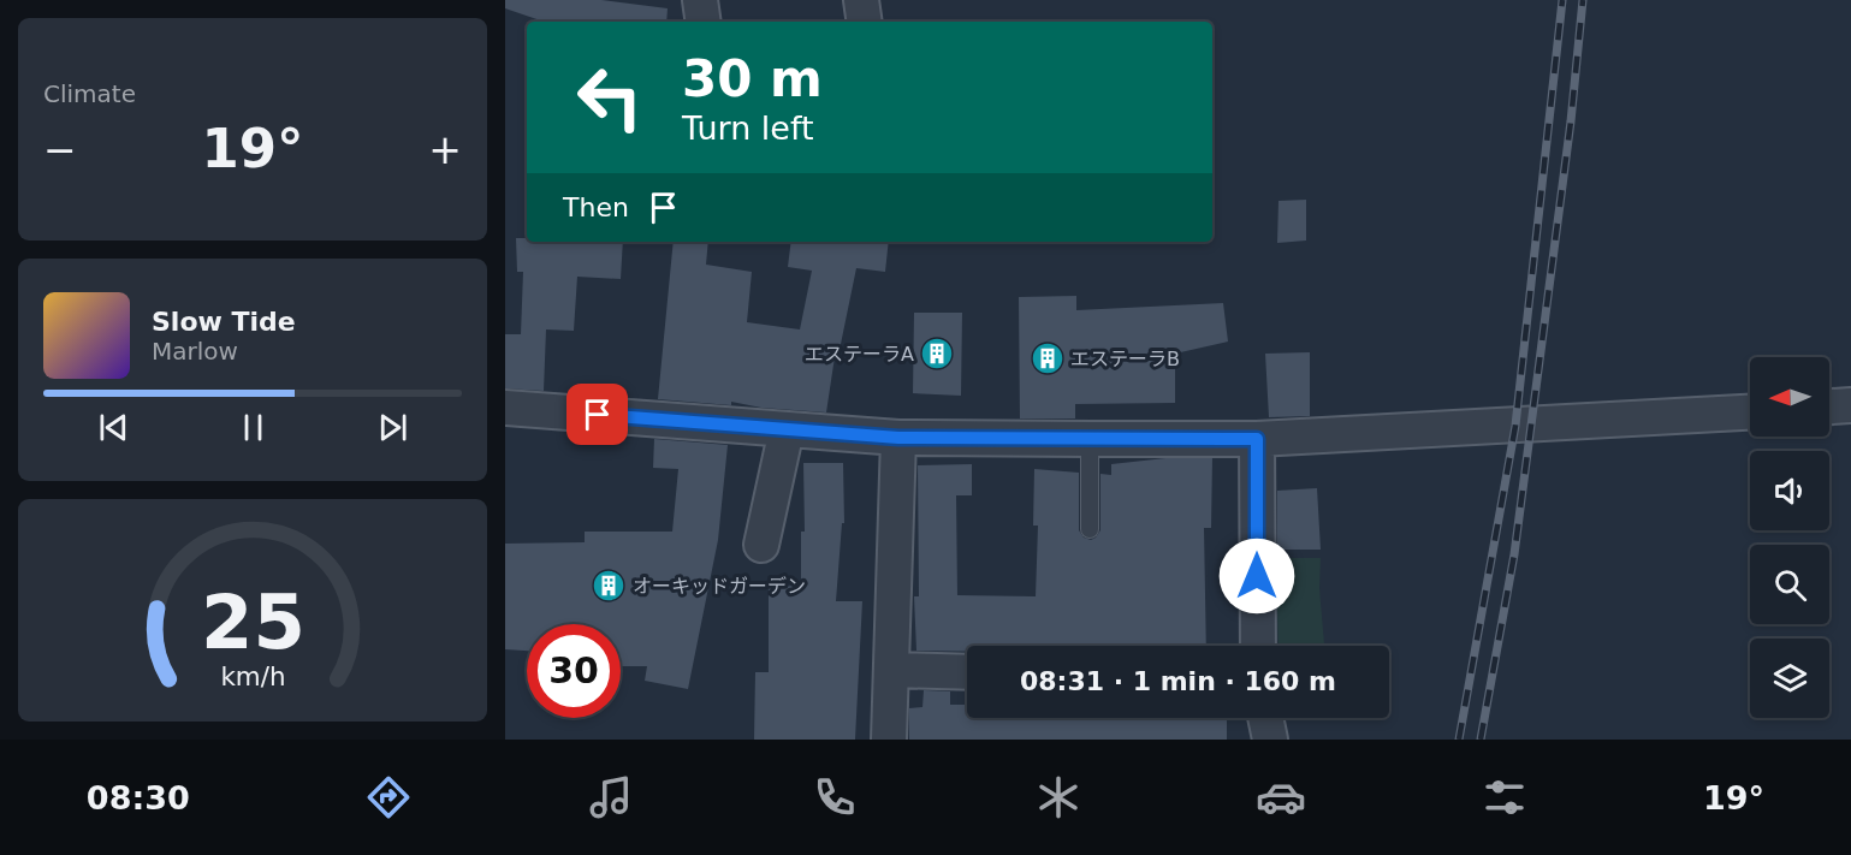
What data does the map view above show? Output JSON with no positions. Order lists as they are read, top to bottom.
{
  "places": {
    "building": ["エステーラA", "エステーラB", "オーキッドガーデン"]
  },
  "north": "left",
  "page": {
    "tile": "Climate",
    "turn": ["30 m", "Turn left"],
    "heat": ["−", "19°", "+"],
    "then": "Then",
    "song": ["Slow Tide", "Marlow"],
    "limit": "30",
    "trip": "08:31 · 1 min · 160 m",
    "tabs": ["08:30", "19°"],
    "gauge": ["25", "km/h"]
  }
}
